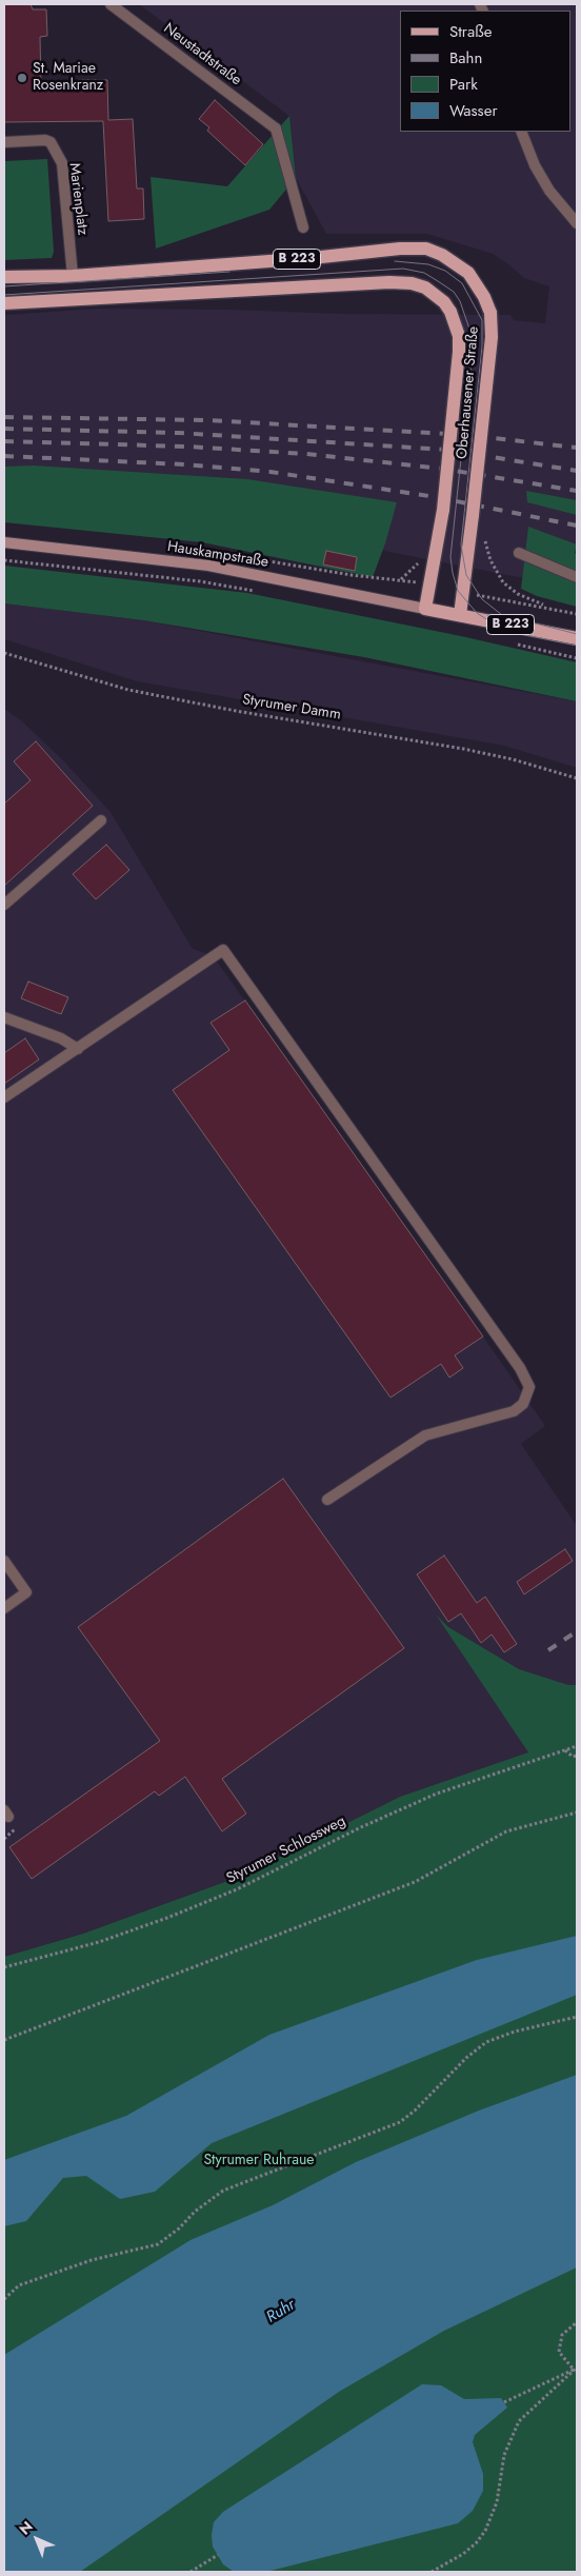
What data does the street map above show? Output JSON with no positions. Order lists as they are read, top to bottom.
{
  "streets": {
    "main road": ["B 223", "Oberhausener Straße", "Hauskampstraße"],
    "street": ["Neustadtstraße", "Marienplatz"],
    "path": ["Styrumer Damm", "Styrumer Schlossweg"]
  },
  "crossings": [
    ["Marienplatz", "Oberhausener Straße"],
    ["B 223", "Oberhausener Straße"],
    ["B 223", "Hauskampstraße"],
    ["Oberhausener Straße", "Hauskampstraße"]
  ],
  "water": ["Ruhr"],
  "parks": ["Styrumer Ruhraue"],
  "places": ["St. Mariae Rosenkranz"],
  "legend": [
    "Straße",
    "Bahn",
    "Park",
    "Wasser"
  ],
  "north": "top left"
}
